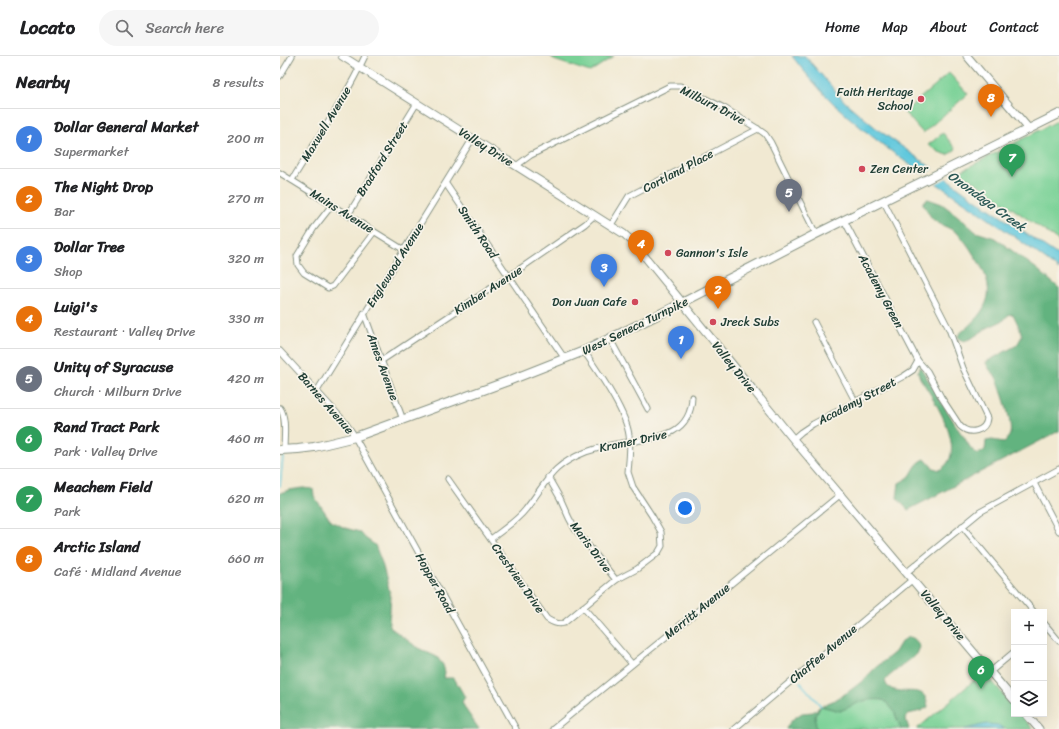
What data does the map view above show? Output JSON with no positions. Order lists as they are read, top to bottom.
{
  "streets": {
    "main road": ["Valley Drive", "West Seneca Turnpike"],
    "street": [
      "Milburn Drive",
      "Maxwell Avenue",
      "Bradford Street",
      "Cortland Place",
      "Mains Avenue",
      "Smith Road",
      "Englewood Avenue",
      "Kimber Avenue",
      "Academy Green",
      "Ames Avenue",
      "Academy Street",
      "Barnes Avenue",
      "Kramer Drive",
      "Maris Drive",
      "Crestview Drive",
      "Hopper Road",
      "Merritt Avenue",
      "Chaffee Avenue"
    ]
  },
  "crossings": [
    ["Milburn Drive", "Valley Drive"],
    ["Milburn Drive", "Cortland Place"],
    ["Milburn Drive", "West Seneca Turnpike"],
    ["Maxwell Avenue", "Valley Drive"],
    ["Maxwell Avenue", "Mains Avenue"],
    ["Valley Drive", "Bradford Street"],
    ["Valley Drive", "Cortland Place"],
    ["Valley Drive", "Englewood Avenue"],
    ["Valley Drive", "Kimber Avenue"],
    ["Valley Drive", "West Seneca Turnpike"],
    ["Valley Drive", "Academy Street"],
    ["Valley Drive", "Merritt Avenue"],
    ["Valley Drive", "Chaffee Avenue"],
    ["Bradford Street", "Mains Avenue"],
    ["Mains Avenue", "Englewood Avenue"],
    ["Smith Road", "Englewood Avenue"],
    ["Smith Road", "Kimber Avenue"],
    ["Smith Road", "West Seneca Turnpike"],
    ["Englewood Avenue", "Ames Avenue"],
    ["Englewood Avenue", "Barnes Avenue"],
    ["Kimber Avenue", "Ames Avenue"],
    ["Academy Green", "West Seneca Turnpike"],
    ["Academy Green", "Academy Street"],
    ["West Seneca Turnpike", "Ames Avenue"],
    ["West Seneca Turnpike", "Barnes Avenue"],
    ["West Seneca Turnpike", "Hopper Road"],
    ["Barnes Avenue", "Hopper Road"],
    ["Kramer Drive", "Maris Drive"],
    ["Kramer Drive", "Crestview Drive"],
    ["Maris Drive", "Crestview Drive"]
  ],
  "water": ["Onondaga Creek"],
  "places": [
    "Faith Heritage School",
    "Zen Center",
    "Gannon's Isle",
    "Don Juan Cafe",
    "Jreck Subs"
  ],
  "page": {
    "header": "Locato",
    "search": "Search here",
    "nav": [
      "Home",
      "Map",
      "About",
      "Contact"
    ],
    "heading": ["Nearby", "8 results"],
    "pins": [
      "8",
      "7",
      "5",
      "4",
      "3",
      "2",
      "1",
      "6"
    ],
    "list": [
      {
        "mark": "1",
        "name": "Dollar General Market",
        "note": "Supermarket",
        "value": "200 m"
      },
      {
        "mark": "2",
        "name": "The Night Drop",
        "note": "Bar",
        "value": "270 m"
      },
      {
        "mark": "3",
        "name": "Dollar Tree",
        "note": "Shop",
        "value": "320 m"
      },
      {
        "mark": "4",
        "name": "Luigi's",
        "note": "Restaurant · Valley Drive",
        "value": "330 m"
      },
      {
        "mark": "5",
        "name": "Unity of Syracuse",
        "note": "Church · Milburn Drive",
        "value": "420 m"
      },
      {
        "mark": "6",
        "name": "Rand Tract Park",
        "note": "Park · Valley Drive",
        "value": "460 m"
      },
      {
        "mark": "7",
        "name": "Meachem Field",
        "note": "Park",
        "value": "620 m"
      },
      {
        "mark": "8",
        "name": "Arctic Island",
        "note": "Café · Midland Avenue",
        "value": "660 m"
      }
    ],
    "map_buttons": ["+", "−"]
  }
}
